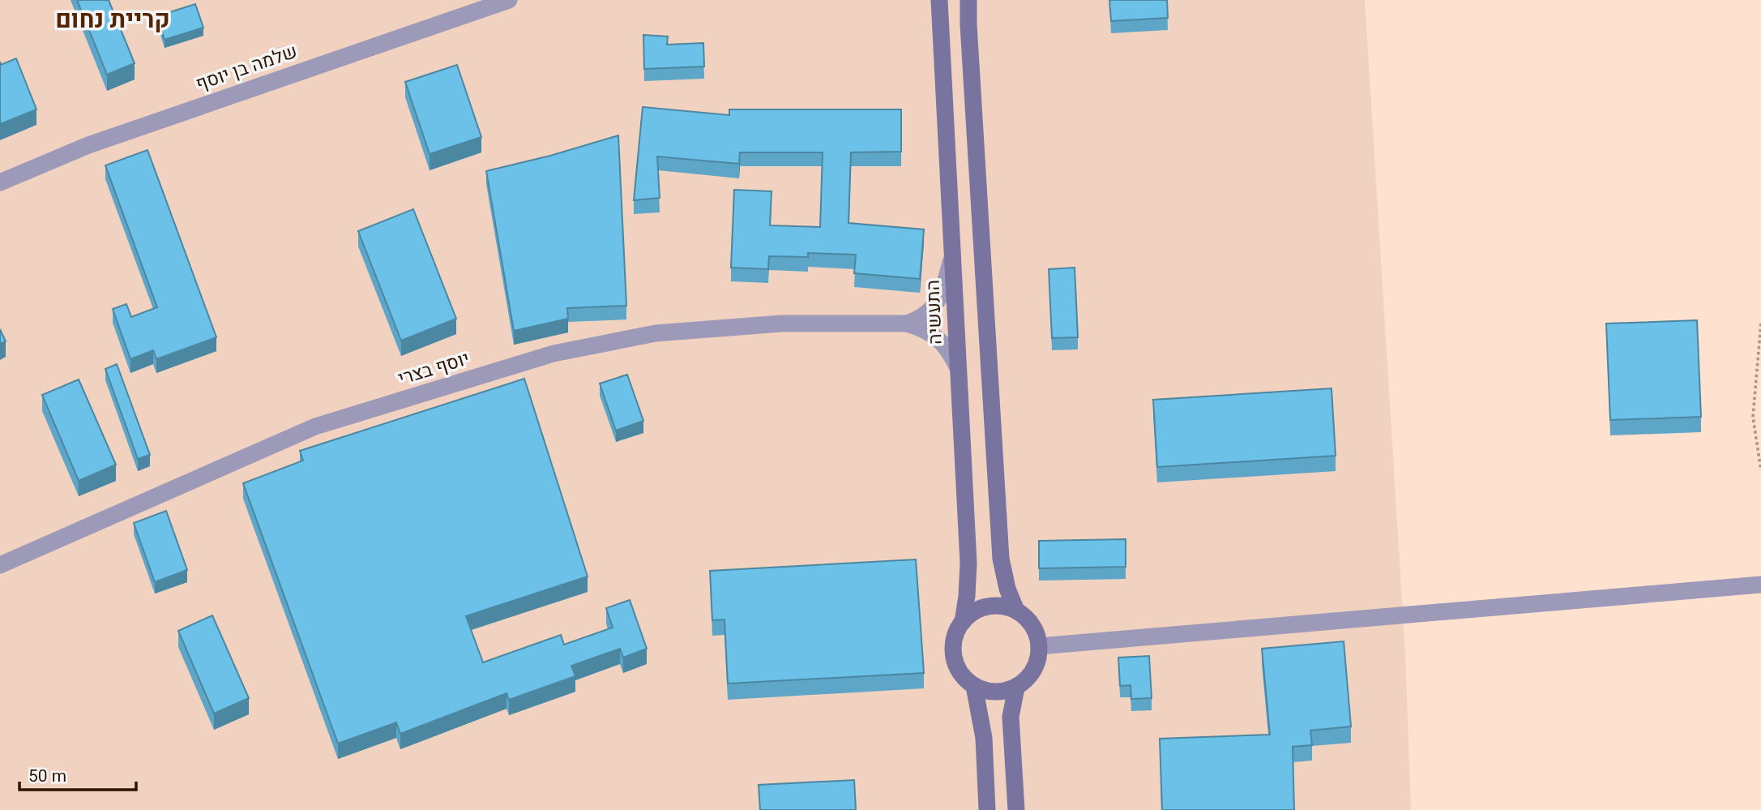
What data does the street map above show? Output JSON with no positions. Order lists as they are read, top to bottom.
{
  "streets": {
    "street": ["שלמה בן יוסף", "התעשיה", "יוסף בצרי"]
  },
  "crossings": [
    ["התעשיה", "יוסף בצרי"]
  ],
  "districts": ["קריית נחום"],
  "scale_bar": "50 m"
}
